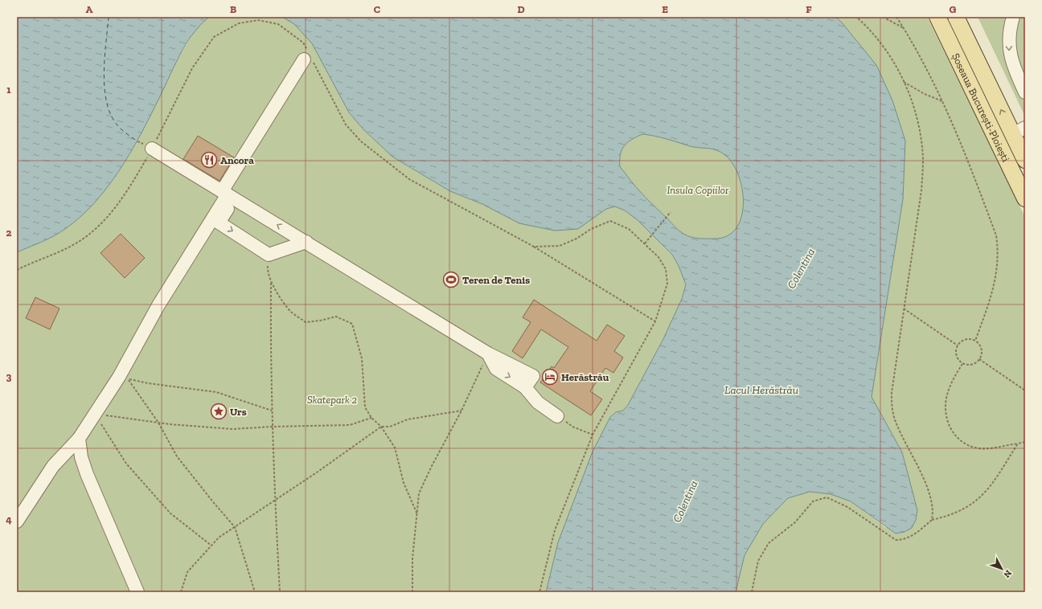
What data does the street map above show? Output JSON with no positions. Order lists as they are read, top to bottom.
{
  "streets": {
    "main road": ["Șoseaua București-Ploiești"]
  },
  "water": ["Colentina", "Lacul Herăstrău"],
  "parks": ["Insula Copiilor", "Skatepark 2"],
  "places": {
    "restaurant": ["Ancora"],
    "sports": ["Teren de Tenis"],
    "hotel": ["Herăstrău"],
    "place": ["Urs"]
  },
  "north": "bottom right",
  "grid": {
    "columns": [
      "A",
      "B",
      "C",
      "D",
      "E",
      "F",
      "G"
    ],
    "rows": [
      "1",
      "2",
      "3",
      "4"
    ]
  }
}
